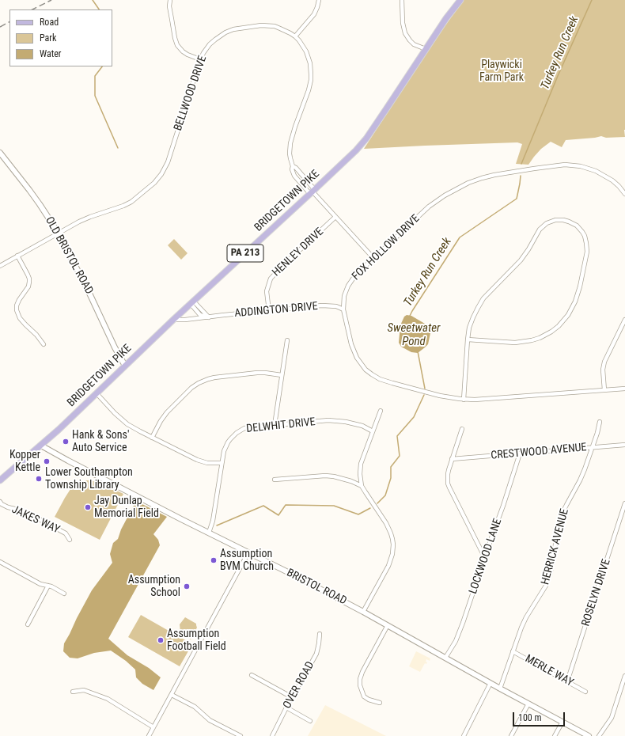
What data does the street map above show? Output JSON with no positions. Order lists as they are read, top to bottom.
{
  "streets": {
    "main road": [
      "BRIDGETOWN PIKE",
      "PA 213",
      "OLD BRISTOL ROAD",
      "BRISTOL ROAD"
    ],
    "street": [
      "BELLWOOD DRIVE",
      "FOX HOLLOW DRIVE",
      "HENLEY DRIVE",
      "ADDINGTON DRIVE",
      "DELWHIT DRIVE",
      "CRESTWOOD AVENUE",
      "JAKES WAY",
      "HERRICK AVENUE",
      "LOCKWOOD LANE",
      "ROSELYN DRIVE",
      "MERLE WAY",
      "OVER ROAD"
    ]
  },
  "crossings": [
    ["BELLWOOD DRIVE", "BRIDGETOWN PIKE"],
    ["BELLWOOD DRIVE", "OLD BRISTOL ROAD"],
    ["BRIDGETOWN PIKE", "OLD BRISTOL ROAD"],
    ["BRIDGETOWN PIKE", "ADDINGTON DRIVE"],
    ["BRIDGETOWN PIKE", "BRISTOL ROAD"],
    ["FOX HOLLOW DRIVE", "ADDINGTON DRIVE"],
    ["HENLEY DRIVE", "ADDINGTON DRIVE"],
    ["DELWHIT DRIVE", "BRISTOL ROAD"],
    ["CRESTWOOD AVENUE", "HERRICK AVENUE"],
    ["CRESTWOOD AVENUE", "LOCKWOOD LANE"],
    ["HERRICK AVENUE", "BRISTOL ROAD"],
    ["HERRICK AVENUE", "MERLE WAY"],
    ["LOCKWOOD LANE", "BRISTOL ROAD"],
    ["ROSELYN DRIVE", "MERLE WAY"]
  ],
  "water": ["Turkey Run Creek", "Sweetwater Pond"],
  "parks": ["Playwicki Farm Park"],
  "places": [
    "Hank & Sons' Auto Service",
    "Kopper Kettle",
    "Lower Southampton Township Library",
    "Jay Dunlap Memorial Field",
    "Assumption BVM Church",
    "Assumption School",
    "Assumption Football Field"
  ],
  "legend": ["Road", "Park", "Water"],
  "scale_bar": "100 m"
}
